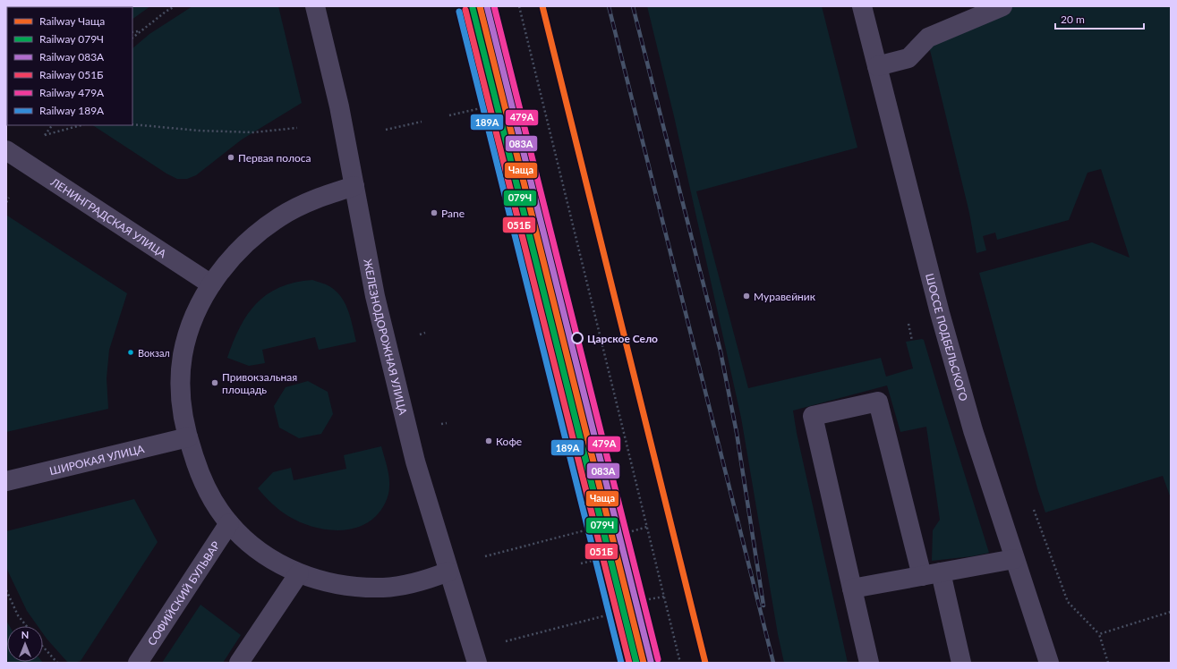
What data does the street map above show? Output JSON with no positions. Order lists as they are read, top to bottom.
{
  "streets": {
    "street": [
      "ЛЕНИНГРАДСКАЯ УЛИЦА",
      "ЖЕЛЕЗНОДОРОЖНАЯ УЛИЦА",
      "ШОССЕ ПОДБЕЛЬСКОГО",
      "ШИРОКАЯ УЛИЦА",
      "СОФИЙСКИЙ БУЛЬВАР"
    ]
  },
  "places": [
    "Первая полоса",
    "Pane",
    "Муравейник",
    "Царское Село",
    "Вокзал",
    "Привокзальная площадь",
    "Кофе"
  ],
  "lines": [
    "rail line Чаща",
    "rail line 083А",
    "rail line 479А",
    "rail line 079Ч",
    "rail line 051Б",
    "rail line 189А"
  ],
  "legend": [
    "Railway Чаща",
    "Railway 079Ч",
    "Railway 083А",
    "Railway 051Б",
    "Railway 479А",
    "Railway 189А"
  ],
  "scale_bar": "20 m",
  "north": "top"
}
